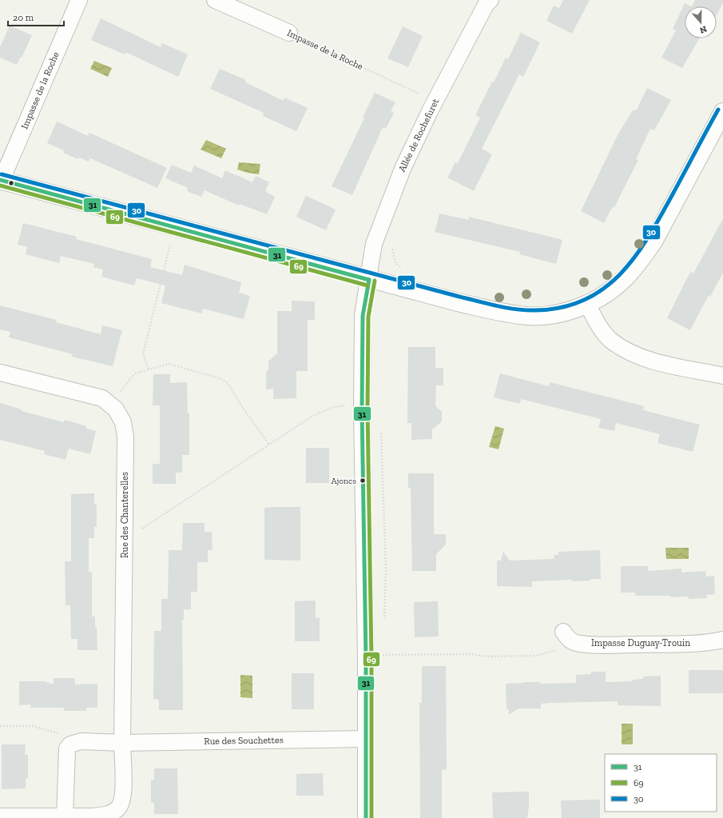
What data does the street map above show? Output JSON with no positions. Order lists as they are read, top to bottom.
{
  "streets": {
    "street": [
      "Impasse de la Roche",
      "Allée de Rochefuret",
      "Rue des Chanterelles",
      "Impasse Duguay-Trouin",
      "Rue des Souchettes"
    ]
  },
  "crossings": [
    ["Impasse de la Roche", "Allée de Rochefuret"],
    ["Allée de Rochefuret", "Rue des Souchettes"],
    ["Rue des Chanterelles", "Rue des Souchettes"]
  ],
  "places": ["Ajoncs"],
  "lines": ["transit line 30", "transit line 31", "transit line 69"],
  "legend": ["31", "69", "30"],
  "scale_bar": "20 m",
  "north": "bottom"
}
